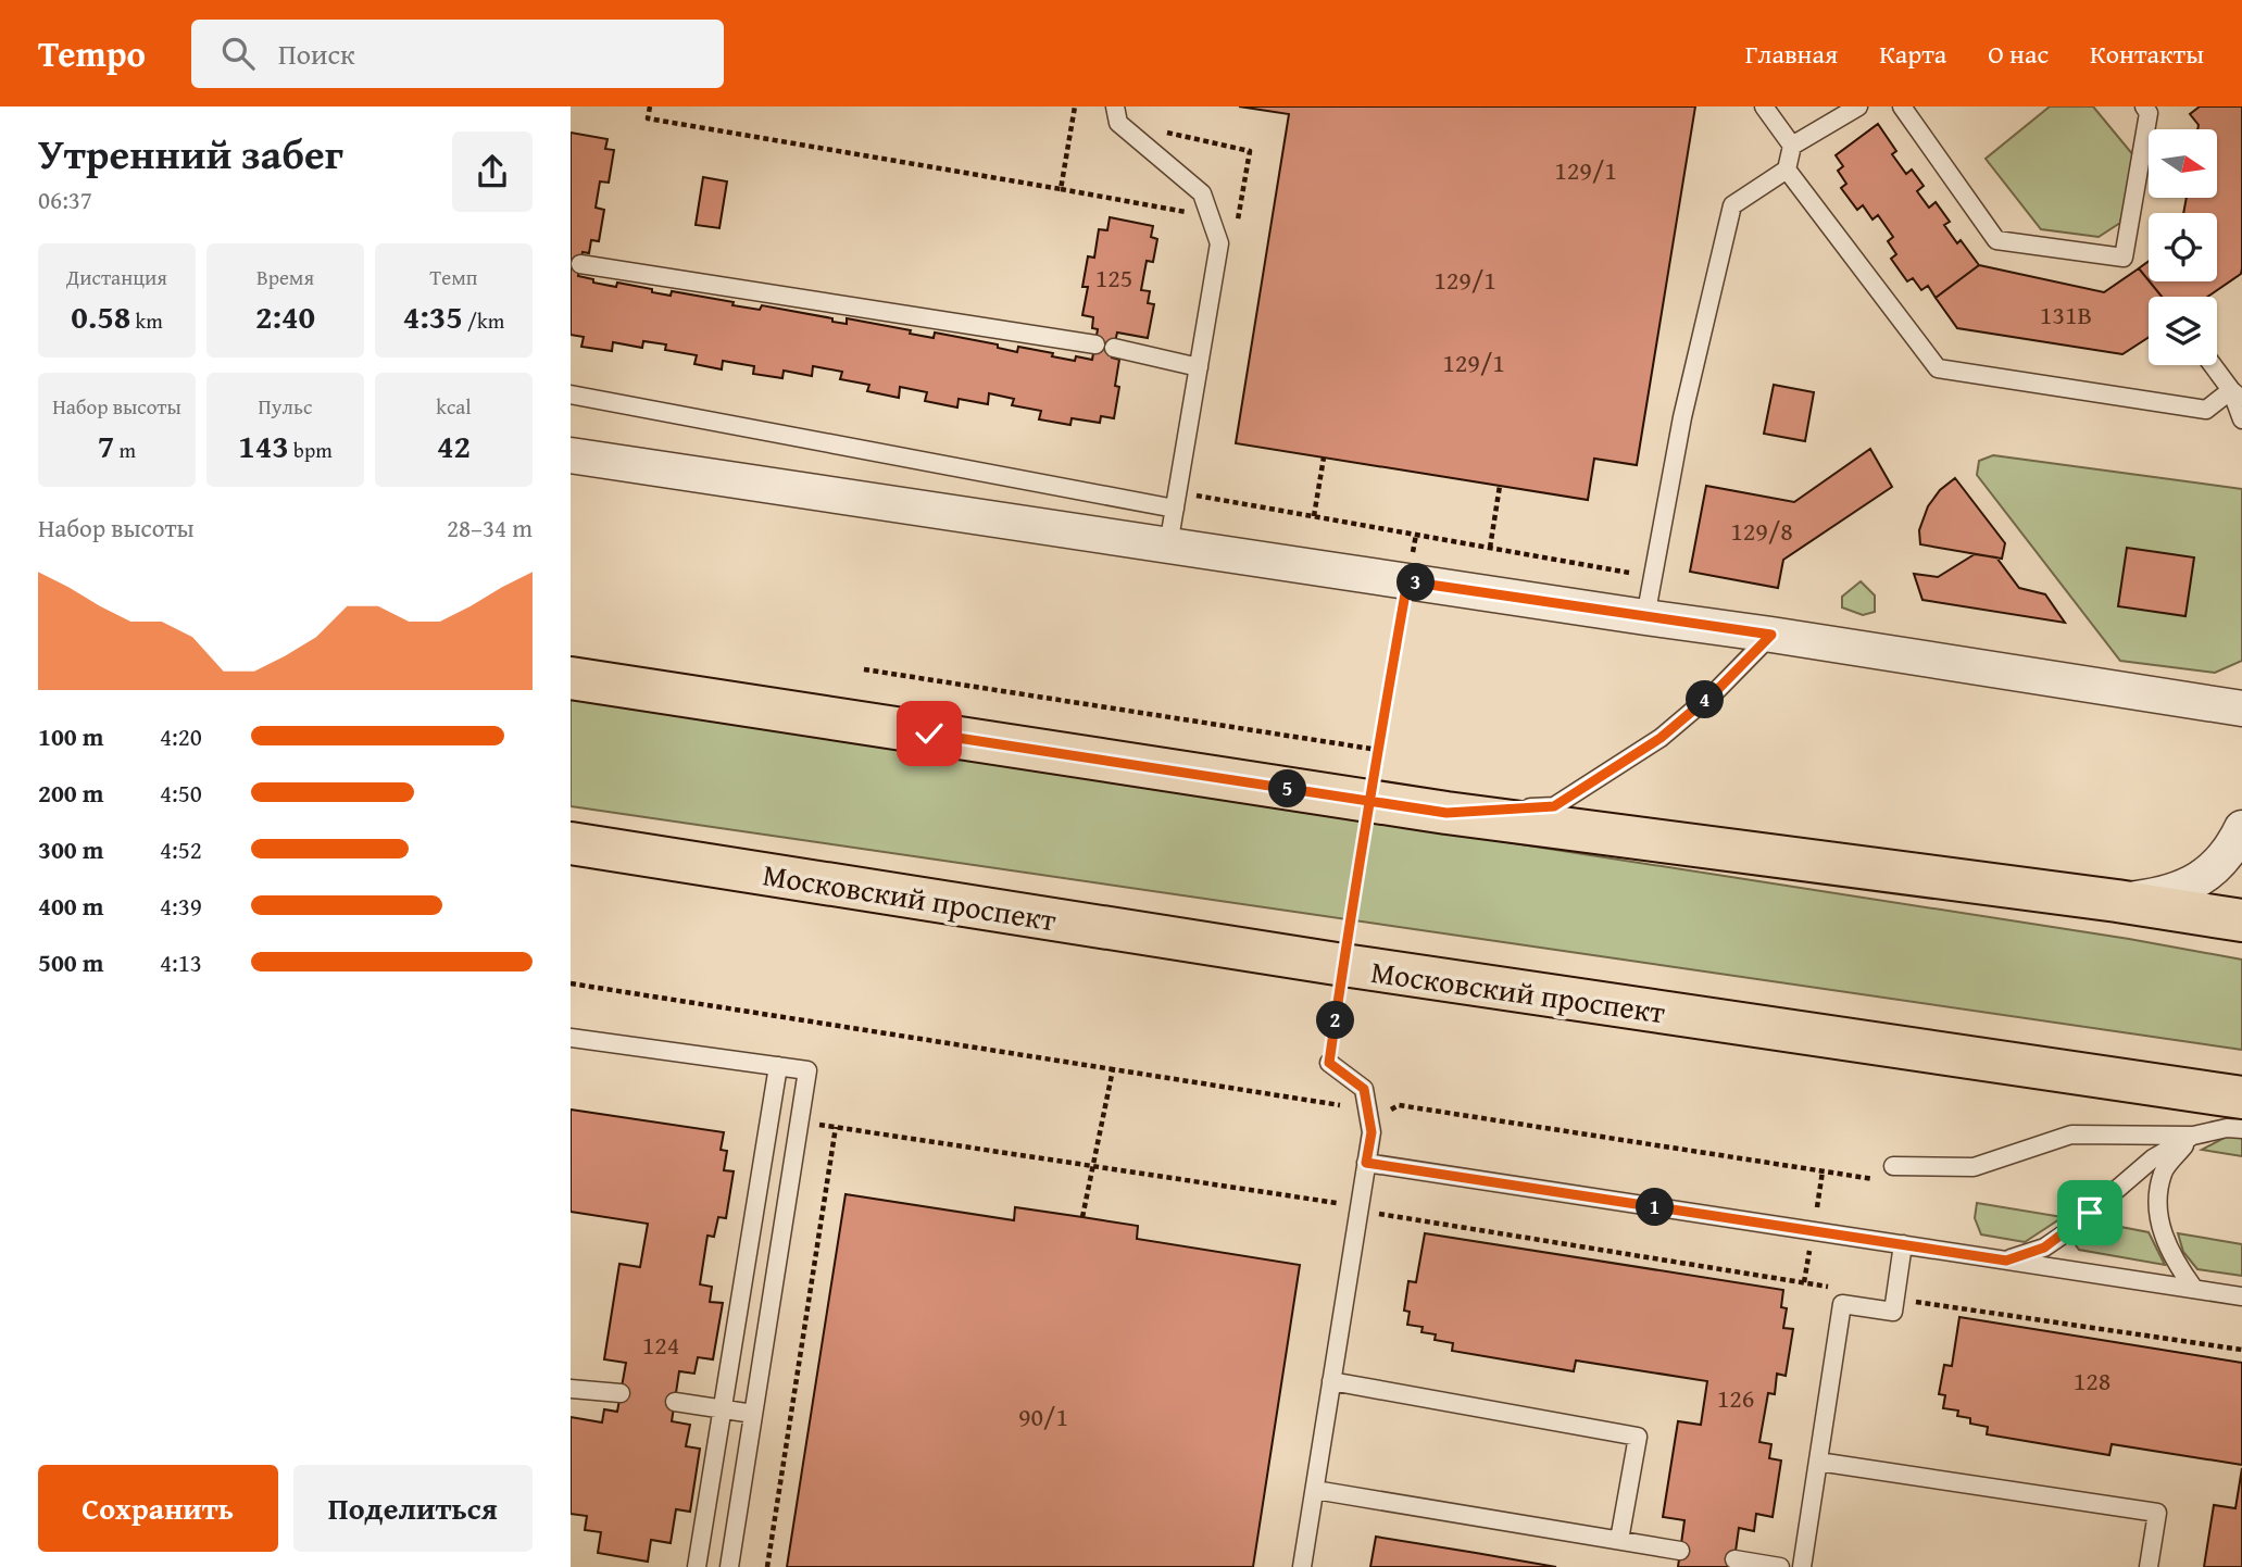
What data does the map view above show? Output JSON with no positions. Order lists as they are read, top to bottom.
{
  "streets": {
    "main road": ["Московский проспект"]
  },
  "house_numbers": [
    "129/1",
    "125",
    "129/1",
    "131В",
    "129/1",
    "129/8",
    "124",
    "128",
    "126",
    "90/1"
  ],
  "north": "right",
  "page": {
    "header": "Tempo",
    "search": "Поиск",
    "nav": [
      "Главная",
      "Карта",
      "О нас",
      "Контакты"
    ],
    "heading": ["Утренний забег", "06:37"],
    "stats": [
      ["Дистанция", "0.58 km"],
      ["Время", "2:40"],
      ["Темп", "4:35 /km"],
      ["Набор высоты", "7 m"],
      ["Пульс", "143 bpm"],
      ["kcal", "42"]
    ],
    "chart": ["Набор высоты", "28–34 m"],
    "pins": [
      "3",
      "4",
      "5",
      "2",
      "1"
    ],
    "list": [
      {
        "name": "100 m",
        "note": "4:20"
      },
      {
        "name": "200 m",
        "note": "4:50"
      },
      {
        "name": "300 m",
        "note": "4:52"
      },
      {
        "name": "400 m",
        "note": "4:39"
      },
      {
        "name": "500 m",
        "note": "4:13"
      }
    ],
    "buttons": ["Сохранить", "Поделиться"]
  }
}
